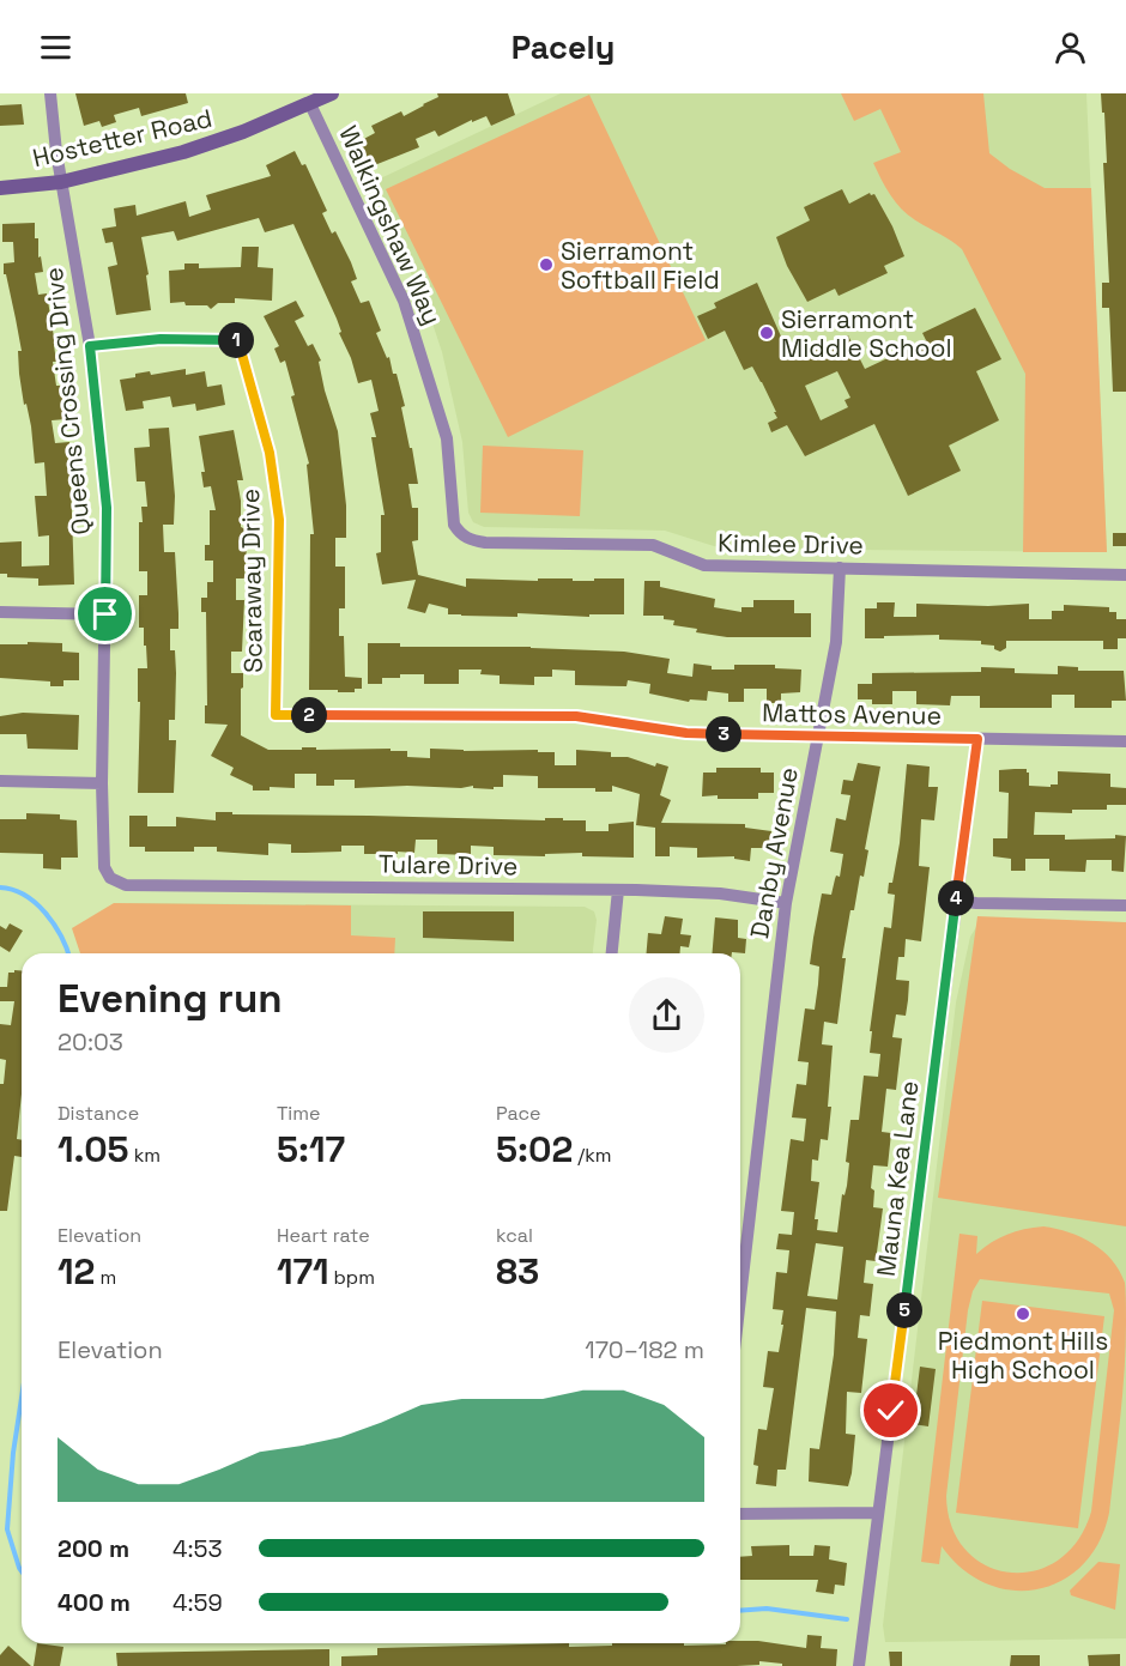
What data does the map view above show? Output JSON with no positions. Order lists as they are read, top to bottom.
{
  "streets": {
    "main road": ["Hostetter Road"],
    "street": [
      "Walkingshaw Way",
      "Queens Crossing Drive",
      "Kimlee Drive",
      "Scaraway Drive",
      "Mattos Avenue",
      "Danby Avenue",
      "Tulare Drive",
      "Mauna Kea Lane"
    ]
  },
  "crossings": [
    ["Hostetter Road", "Walkingshaw Way"],
    ["Hostetter Road", "Queens Crossing Drive"],
    ["Walkingshaw Way", "Kimlee Drive"],
    ["Queens Crossing Drive", "Scaraway Drive"],
    ["Queens Crossing Drive", "Tulare Drive"],
    ["Kimlee Drive", "Danby Avenue"],
    ["Scaraway Drive", "Mattos Avenue"],
    ["Mattos Avenue", "Danby Avenue"],
    ["Mattos Avenue", "Mauna Kea Lane"],
    ["Danby Avenue", "Tulare Drive"]
  ],
  "places": ["Sierramont Softball Field", "Sierramont Middle School", "Piedmont Hills High School"],
  "page": {
    "header": "Pacely",
    "pins": [
      "1",
      "2",
      "3",
      "4",
      "5"
    ],
    "heading": ["Evening run", "20:03"],
    "stats": [
      ["Distance", "1.05 km"],
      ["Time", "5:17"],
      ["Pace", "5:02 /km"],
      ["Elevation", "12 m"],
      ["Heart rate", "171 bpm"],
      ["kcal", "83"]
    ],
    "chart": ["Elevation", "170–182 m"],
    "list": [
      {
        "name": "200 m",
        "note": "4:53"
      },
      {
        "name": "400 m",
        "note": "4:59"
      }
    ]
  }
}
